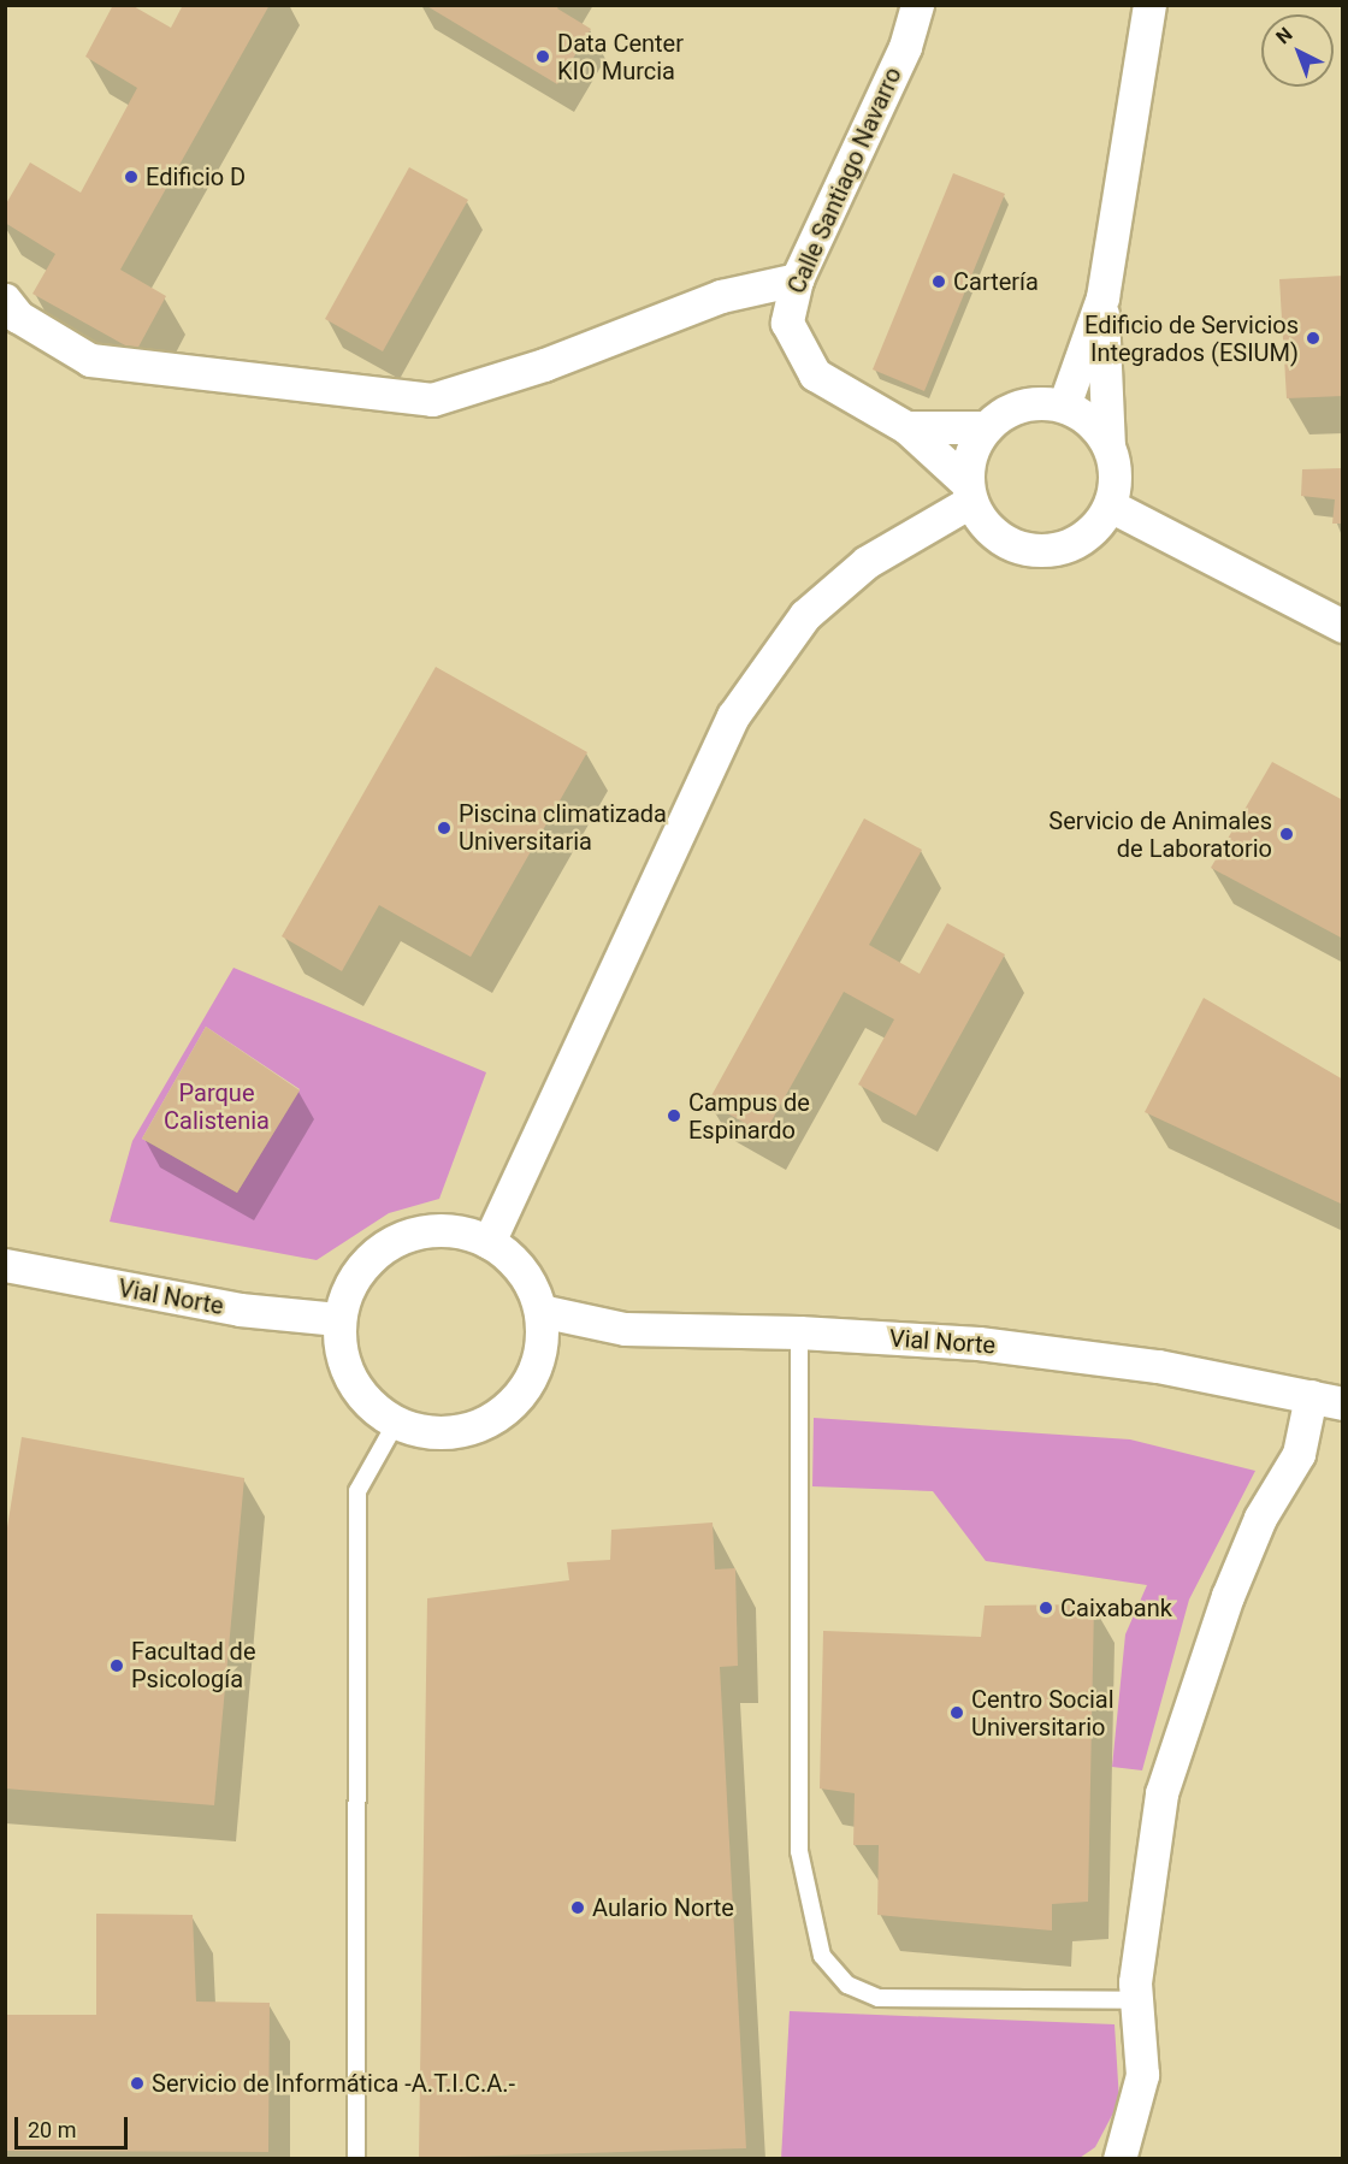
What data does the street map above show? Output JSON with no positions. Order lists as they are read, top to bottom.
{
  "streets": {
    "street": ["Calle Santiago Navarro", "Vial Norte"]
  },
  "parks": ["Parque Calistenia"],
  "places": [
    "Data Center KIO Murcia",
    "Edificio D",
    "Cartería",
    "Edificio de Servicios Integrados (ESIUM)",
    "Piscina climatizada Universitaria",
    "Servicio de Animales de Laboratorio",
    "Campus de Espinardo",
    "Caixabank",
    "Facultad de Psicología",
    "Centro Social Universitario",
    "Aulario Norte",
    "Servicio de Informática -A.T.I.C.A.-"
  ],
  "scale_bar": "20 m",
  "north": "top left"
}
